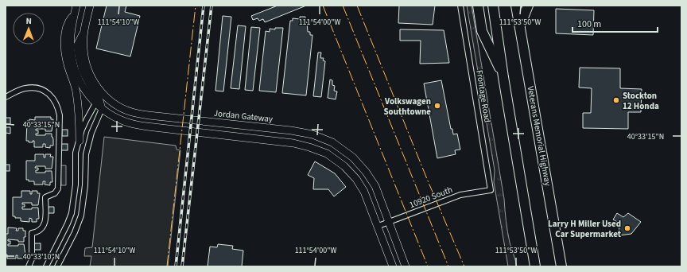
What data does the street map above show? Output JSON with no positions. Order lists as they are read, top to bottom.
{
  "streets": {
    "highway": ["Veterans Memorial Highway"],
    "main road": ["Jordan Gateway"],
    "street": ["Frontage Road", "10920 South"]
  },
  "crossings": [
    ["Frontage Road", "10920 South"],
    ["Jordan Gateway", "10920 South"]
  ],
  "places": ["Stockton 12 Honda", "Volkswagen Southtowne", "Larry H Miller Used Car Supermarket"],
  "scale_bar": "100 m",
  "north": "top",
  "coordinates": [
    "111°54'10\"W",
    "111°54'00\"W",
    "111°53'50\"W",
    "40°33'15\"N",
    "40°33'10\"N"
  ]
}
